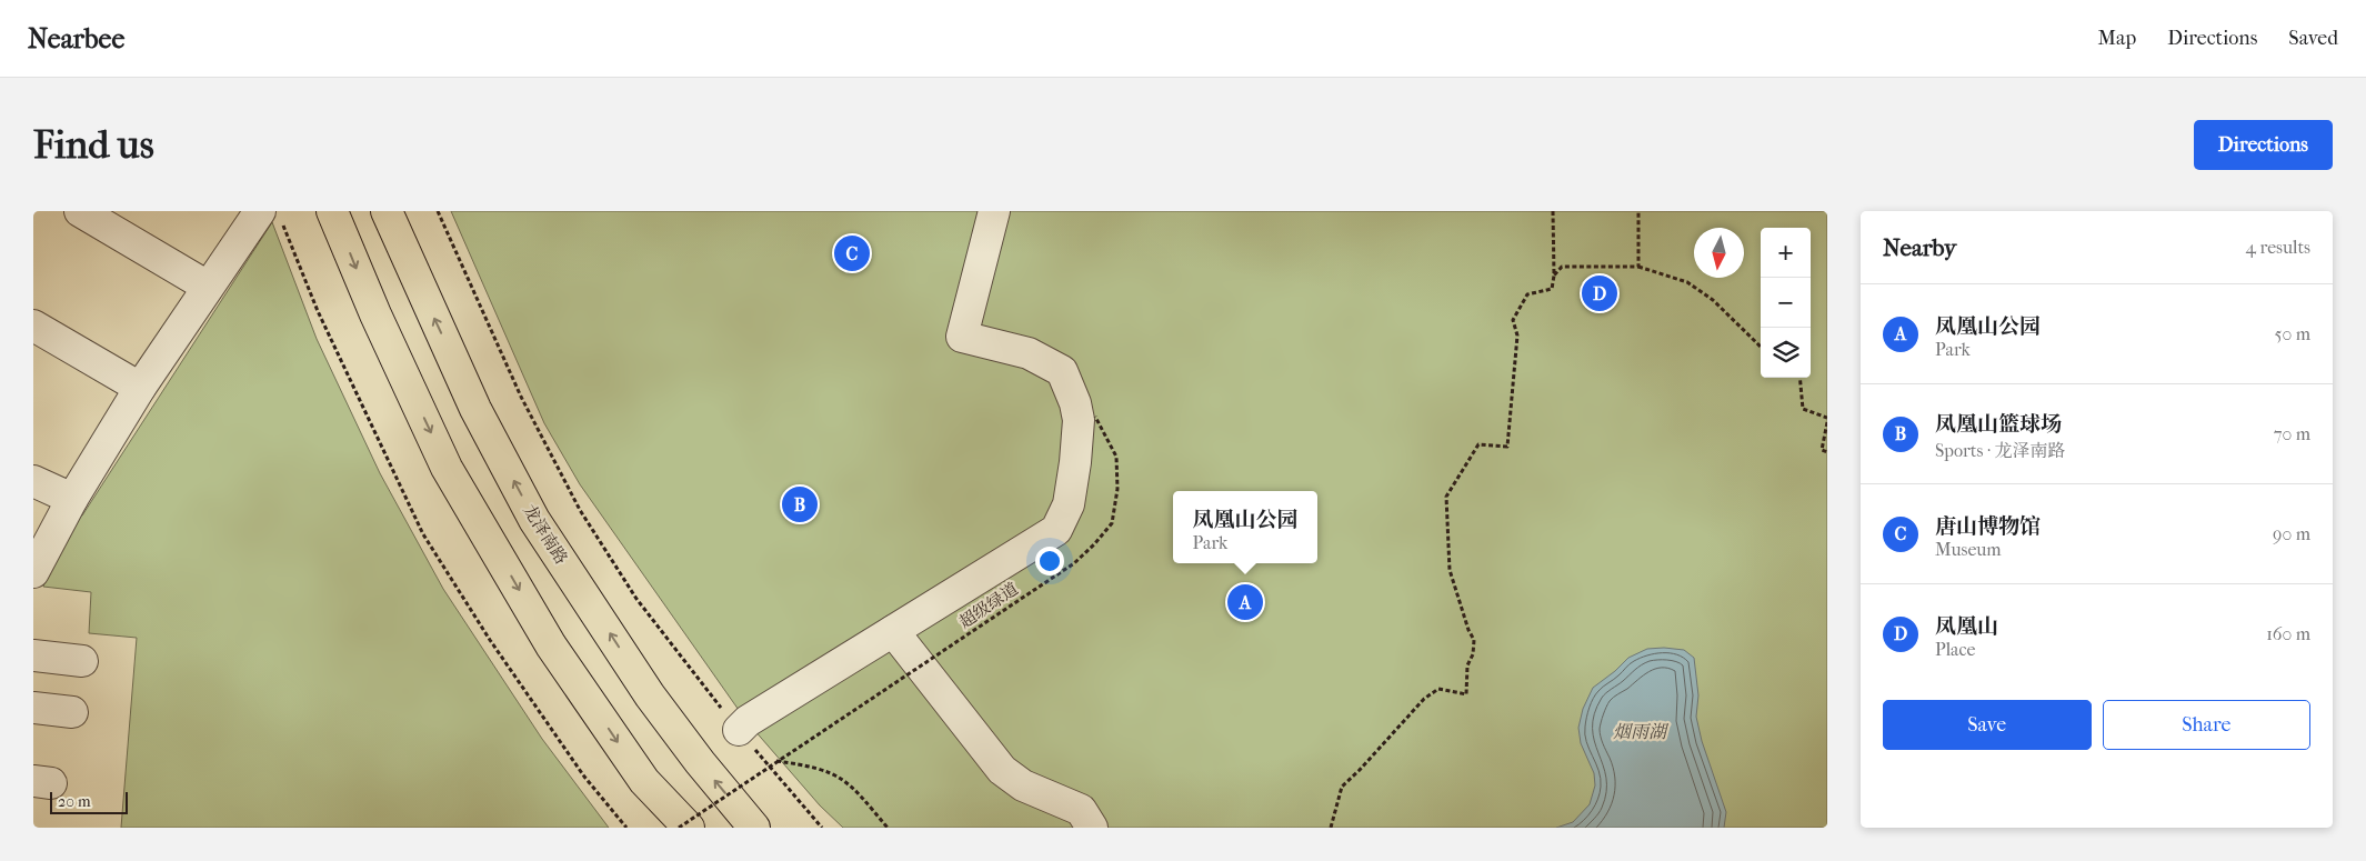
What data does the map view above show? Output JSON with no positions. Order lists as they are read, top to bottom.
{
  "streets": {
    "main road": ["龙泽南路"],
    "path": ["超级绿道"]
  },
  "water": ["烟雨湖"],
  "scale_bar": "20 m",
  "north": "bottom",
  "page": {
    "header": "Nearbee",
    "nav": ["Map", "Directions", "Saved"],
    "buttons": [
      "Directions",
      ["Save", "Share"]
    ],
    "title": "Find us",
    "heading": ["Nearby", "4 results"],
    "map_buttons": ["+", "−"],
    "pins": [
      "C",
      "D",
      "B",
      "A"
    ],
    "list": [
      {
        "mark": "A",
        "name": "凤凰山公园",
        "note": "Park",
        "value": "50 m"
      },
      {
        "mark": "B",
        "name": "凤凰山篮球场",
        "note": "Sports · 龙泽南路",
        "value": "70 m"
      },
      {
        "mark": "C",
        "name": "唐山博物馆",
        "note": "Museum",
        "value": "90 m"
      },
      {
        "mark": "D",
        "name": "凤凰山",
        "note": "Place",
        "value": "160 m"
      }
    ],
    "popup": ["凤凰山公园", "Park"],
    "scale": "20 m"
  }
}
